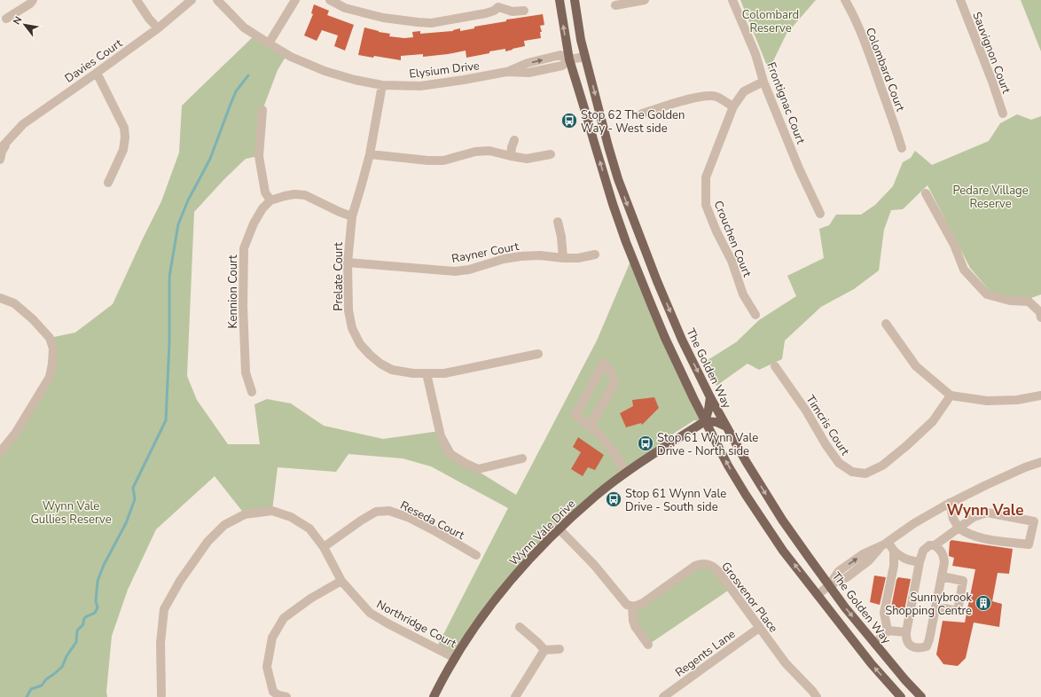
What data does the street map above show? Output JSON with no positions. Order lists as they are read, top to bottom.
{
  "streets": {
    "main road": ["The Golden Way", "Wynn Vale Drive"],
    "street": [
      "Sauvignon Court",
      "Davies Court",
      "Elysium Drive",
      "Colombard Court",
      "Frontignac Court",
      "Crouchen Court",
      "Rayner Court",
      "Prelate Court",
      "Kennion Court",
      "Timcris Court",
      "Reseda Court",
      "Grosvenor Place",
      "Northridge Court",
      "Regents Lane"
    ]
  },
  "crossings": [
    ["Elysium Drive", "Prelate Court"],
    ["Elysium Drive", "The Golden Way"],
    ["Frontignac Court", "Crouchen Court"],
    ["Rayner Court", "Prelate Court"],
    ["Reseda Court", "Northridge Court"],
    ["Wynn Vale Drive", "Northridge Court"],
    ["Grosvenor Place", "Regents Lane"]
  ],
  "districts": ["Wynn Vale"],
  "parks": ["Colombard Reserve", "Pedare Village Reserve", "Wynn Vale Gullies Reserve"],
  "places": {
    "bus stop": ["Stop 62 The Golden Way - West side", "Stop 61 Wynn Vale Drive - North side", "Stop 61 Wynn Vale Drive - South side"],
    "building": ["Sunnybrook Shopping Centre"]
  },
  "north": "top left"
}
